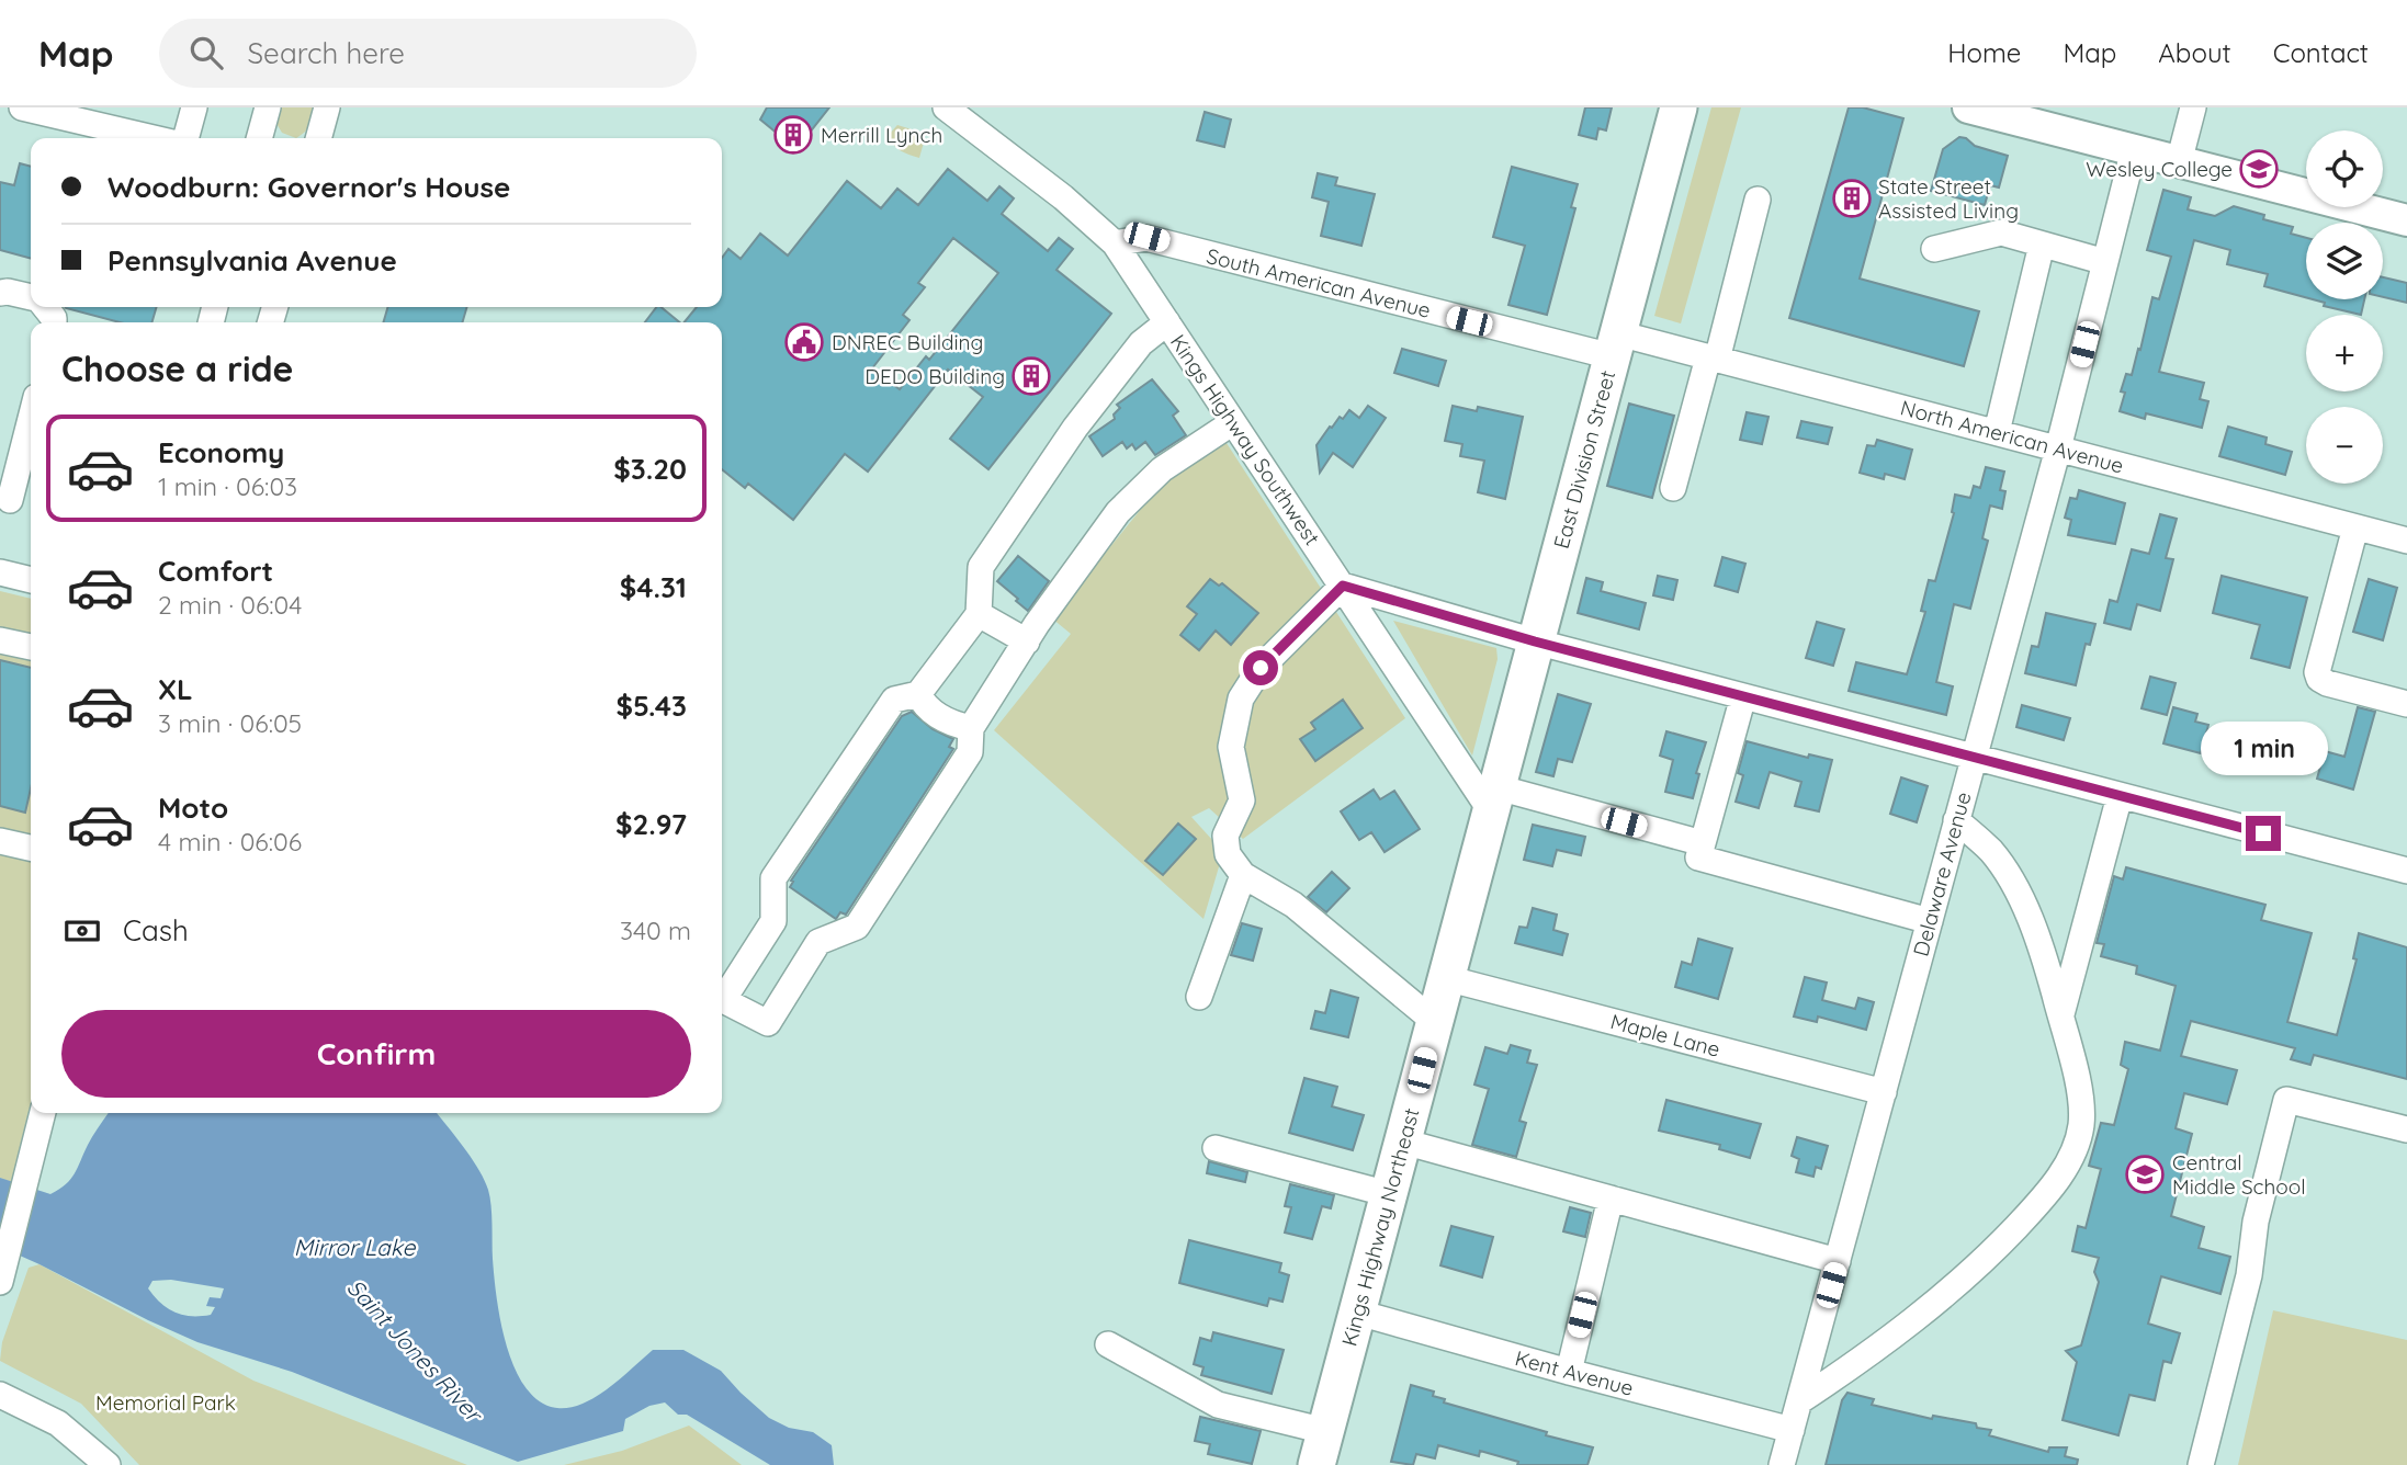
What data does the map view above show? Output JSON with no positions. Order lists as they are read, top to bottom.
{
  "streets": {
    "highway": ["East Division Street", "Kings Highway Northeast"],
    "street": [
      "South American Avenue",
      "North American Avenue",
      "Kings Highway Southwest",
      "Delaware Avenue",
      "Maple Lane",
      "Kent Avenue"
    ]
  },
  "crossings": [
    ["South American Avenue", "North American Avenue"],
    ["South American Avenue", "Kings Highway Southwest"],
    ["South American Avenue", "East Division Street"],
    ["North American Avenue", "East Division Street"],
    ["North American Avenue", "Delaware Avenue"],
    ["Kings Highway Southwest", "East Division Street"],
    ["Kings Highway Southwest", "Kings Highway Northeast"],
    ["East Division Street", "Kings Highway Northeast"],
    ["Delaware Avenue", "Maple Lane"],
    ["Delaware Avenue", "Kent Avenue"],
    ["Maple Lane", "Kings Highway Northeast"],
    ["Kings Highway Northeast", "Kent Avenue"]
  ],
  "water": ["Mirror Lake", "Saint Jones River"],
  "parks": ["Memorial Park"],
  "places": {
    "building": ["Merrill Lynch", "State Street Assisted Living", "DEDO Building"],
    "school or university": ["Wesley College", "Central Middle School"],
    "public building": ["DNREC Building"]
  },
  "page": {
    "header": "Map",
    "search": "Search here",
    "nav": [
      "Home",
      "Map",
      "About",
      "Contact"
    ],
    "map_buttons": ["+", "−"],
    "banner": ["Woodburn: Governor's House", "Pennsylvania Avenue"],
    "heading": "Choose a ride",
    "list": [
      {
        "name": "Economy",
        "note": "1 min · 06:03",
        "value": "$3.20"
      },
      {
        "name": "Comfort",
        "note": "2 min · 06:04",
        "value": "$4.31"
      },
      {
        "name": "XL",
        "note": "3 min · 06:05",
        "value": "$5.43"
      },
      {
        "name": "Moto",
        "note": "4 min · 06:06",
        "value": "$2.97"
      }
    ],
    "bubble": "1 min",
    "pay": ["Cash", "340 m"],
    "buttons": "Confirm"
  }
}
